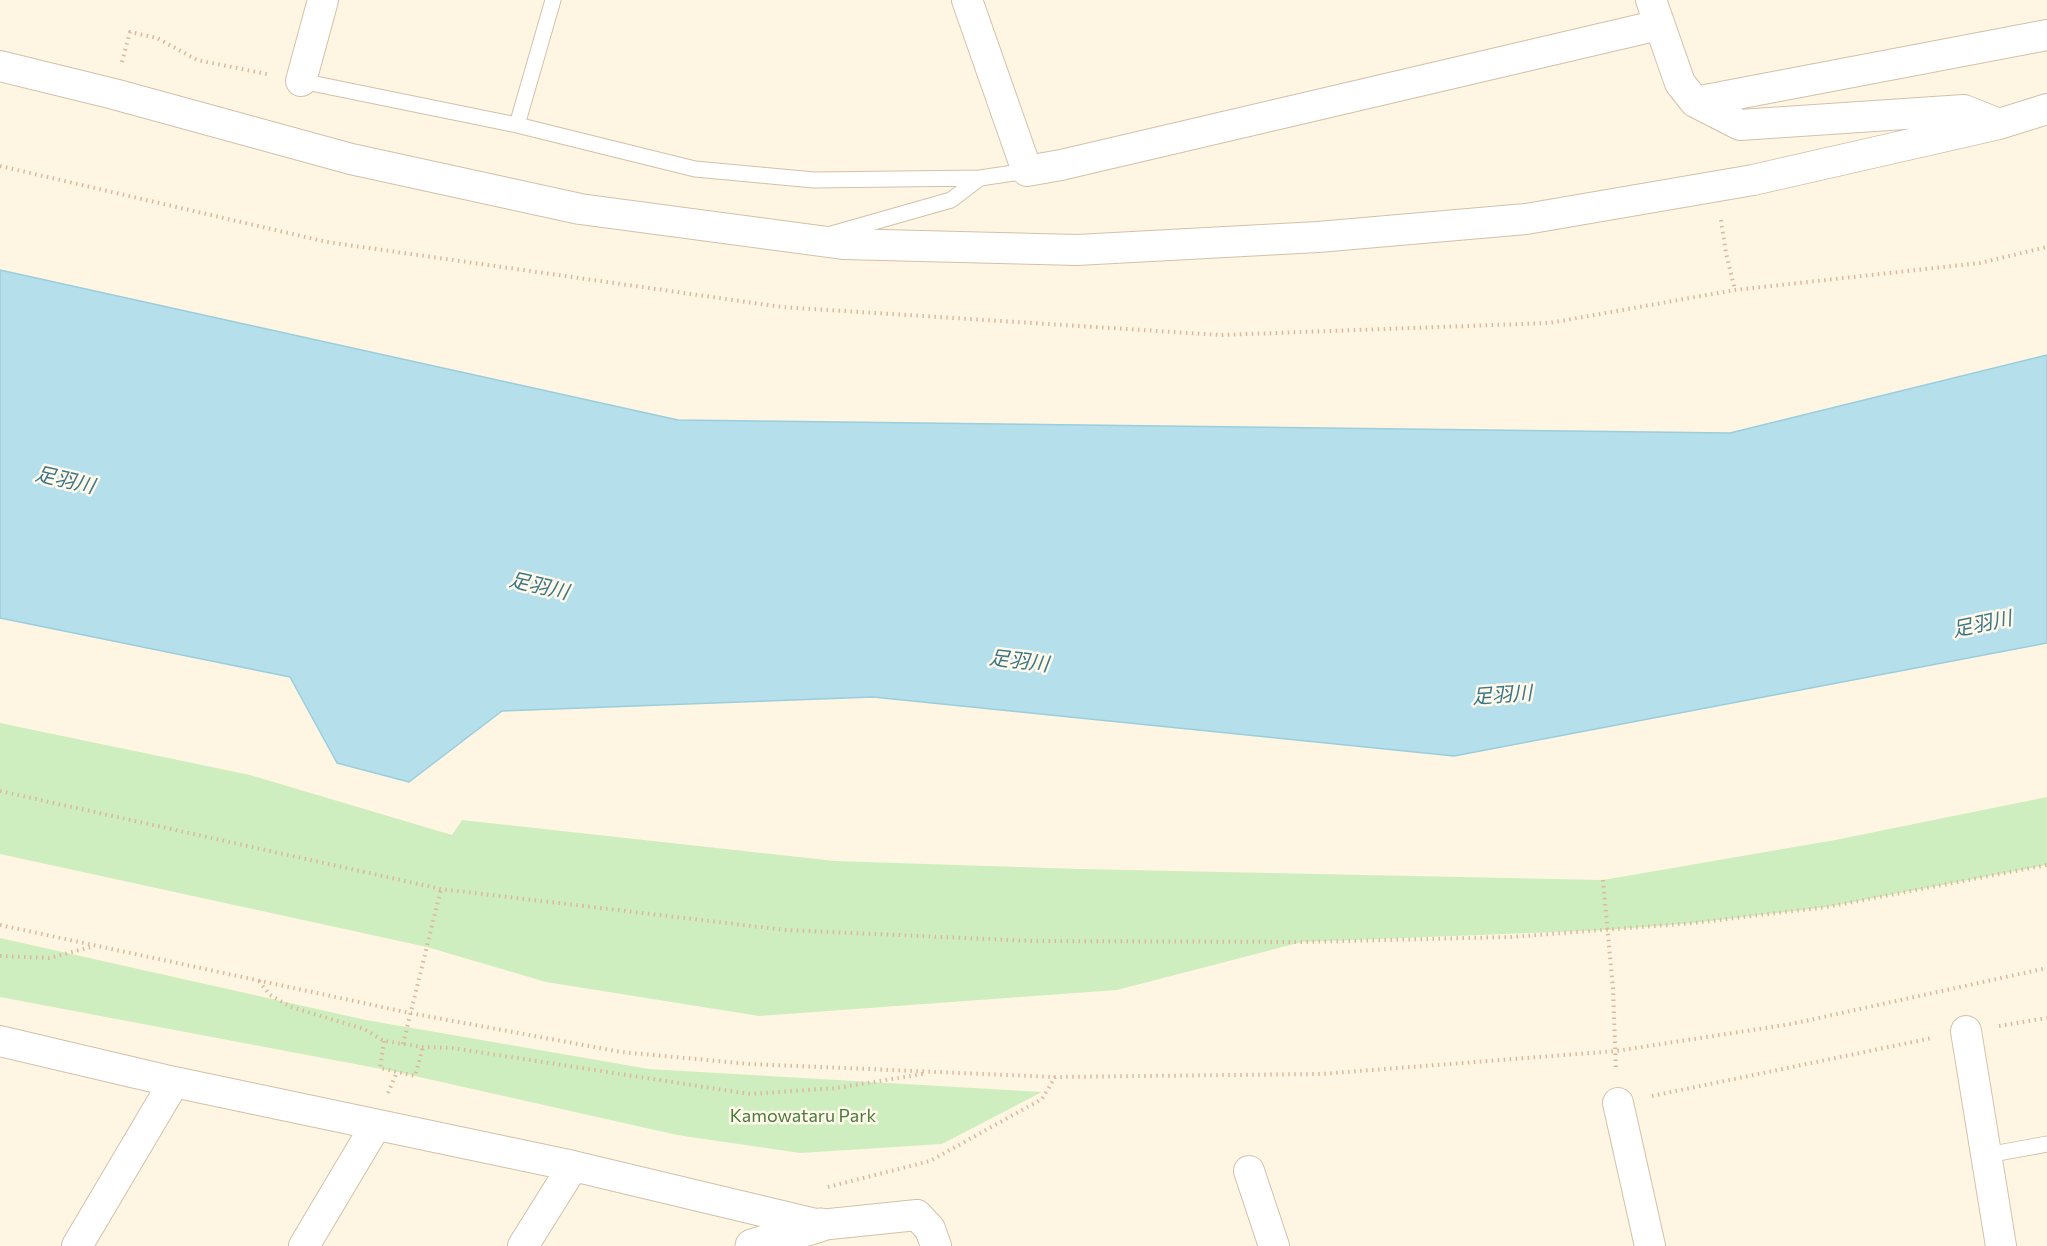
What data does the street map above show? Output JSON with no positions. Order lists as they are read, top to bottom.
{
  "water": ["足羽川"],
  "parks": ["Kamowataru Park"]
}
